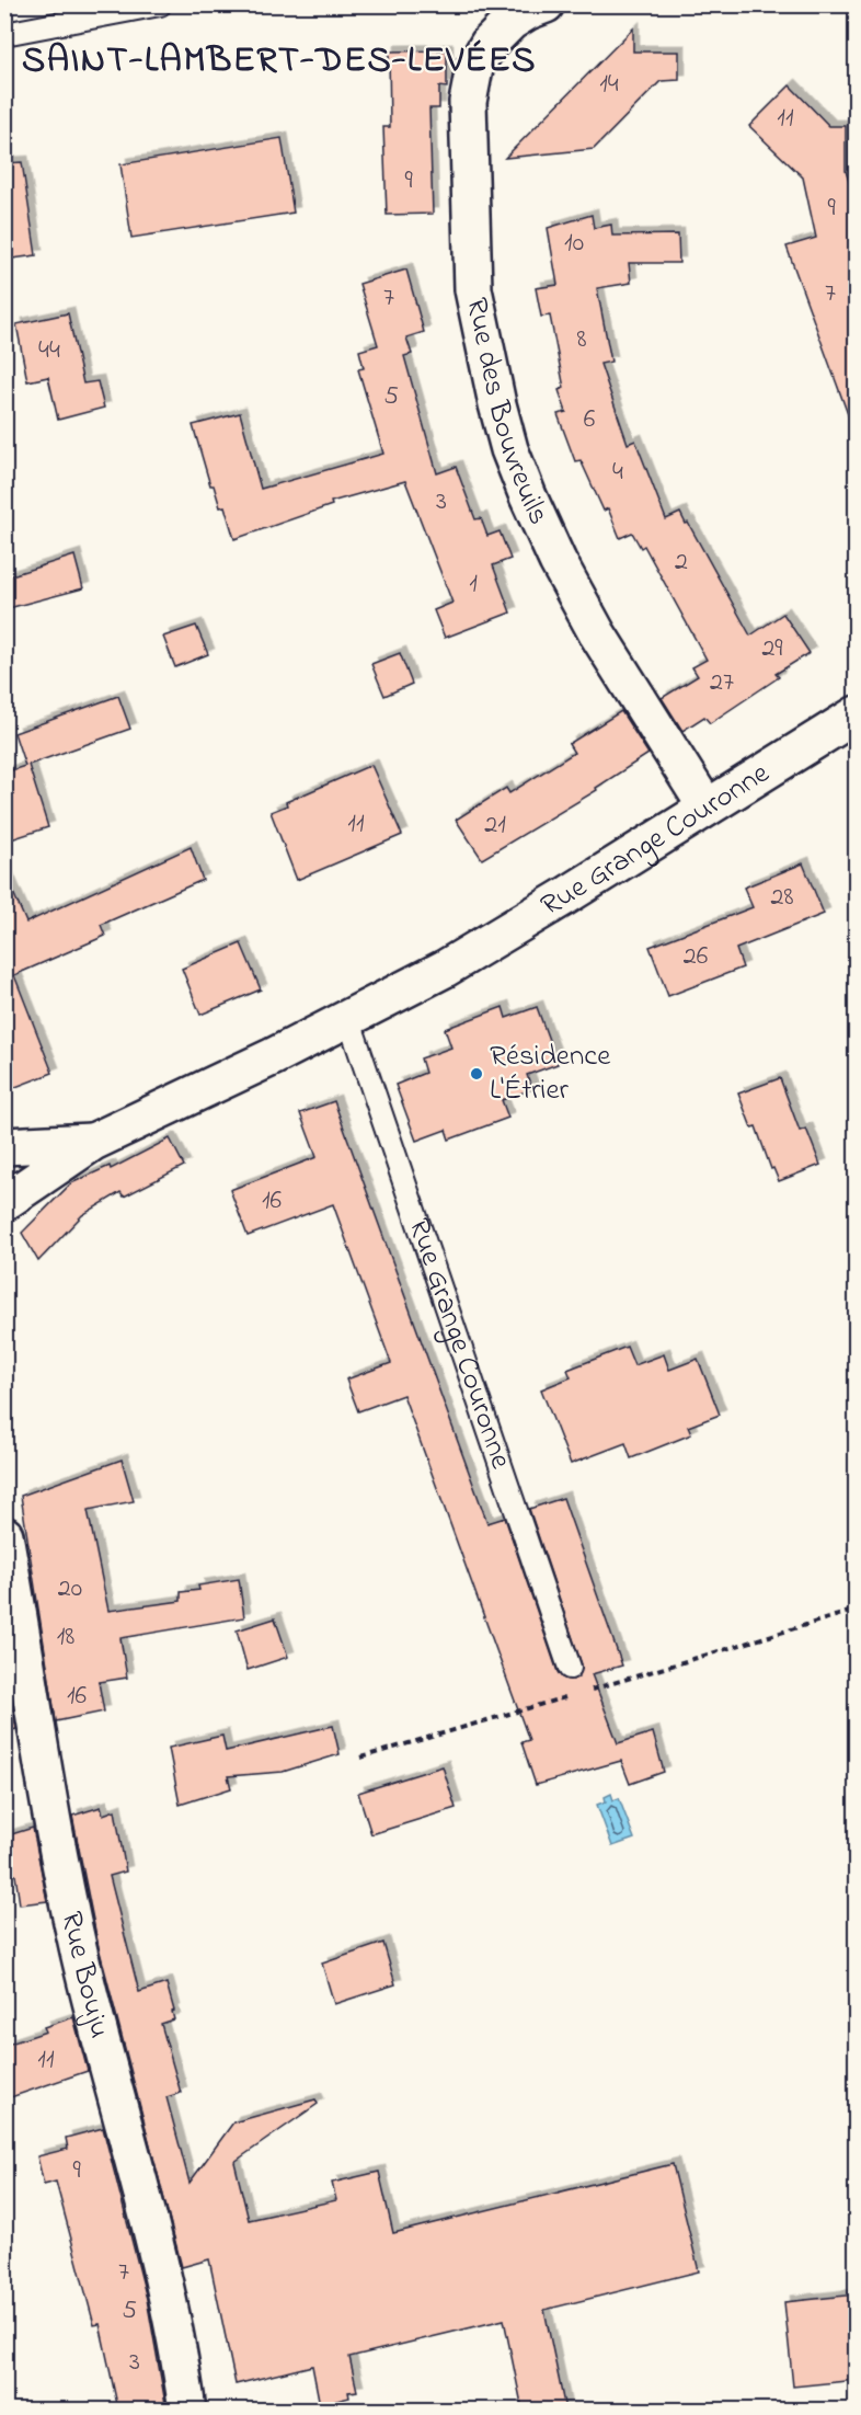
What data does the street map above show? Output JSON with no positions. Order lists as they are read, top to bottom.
{
  "streets": {
    "street": ["Rue des Bouvreuils", "Rue Grange Couronne", "Rue Bouju"]
  },
  "crossings": [
    ["Rue des Bouvreuils", "Rue Grange Couronne"]
  ],
  "districts": ["SAINT-LAMBERT-DES-LEVÉES"],
  "places": ["Résidence L'Étrier"],
  "house_numbers": [
    "14",
    "11",
    "9",
    "9",
    "10",
    "7",
    "7",
    "8",
    "44",
    "5",
    "6",
    "4",
    "3",
    "2",
    "1",
    "29",
    "27",
    "11",
    "21",
    "28",
    "26",
    "16",
    "20",
    "18",
    "16",
    "11",
    "9",
    "7",
    "5",
    "3"
  ]
}
